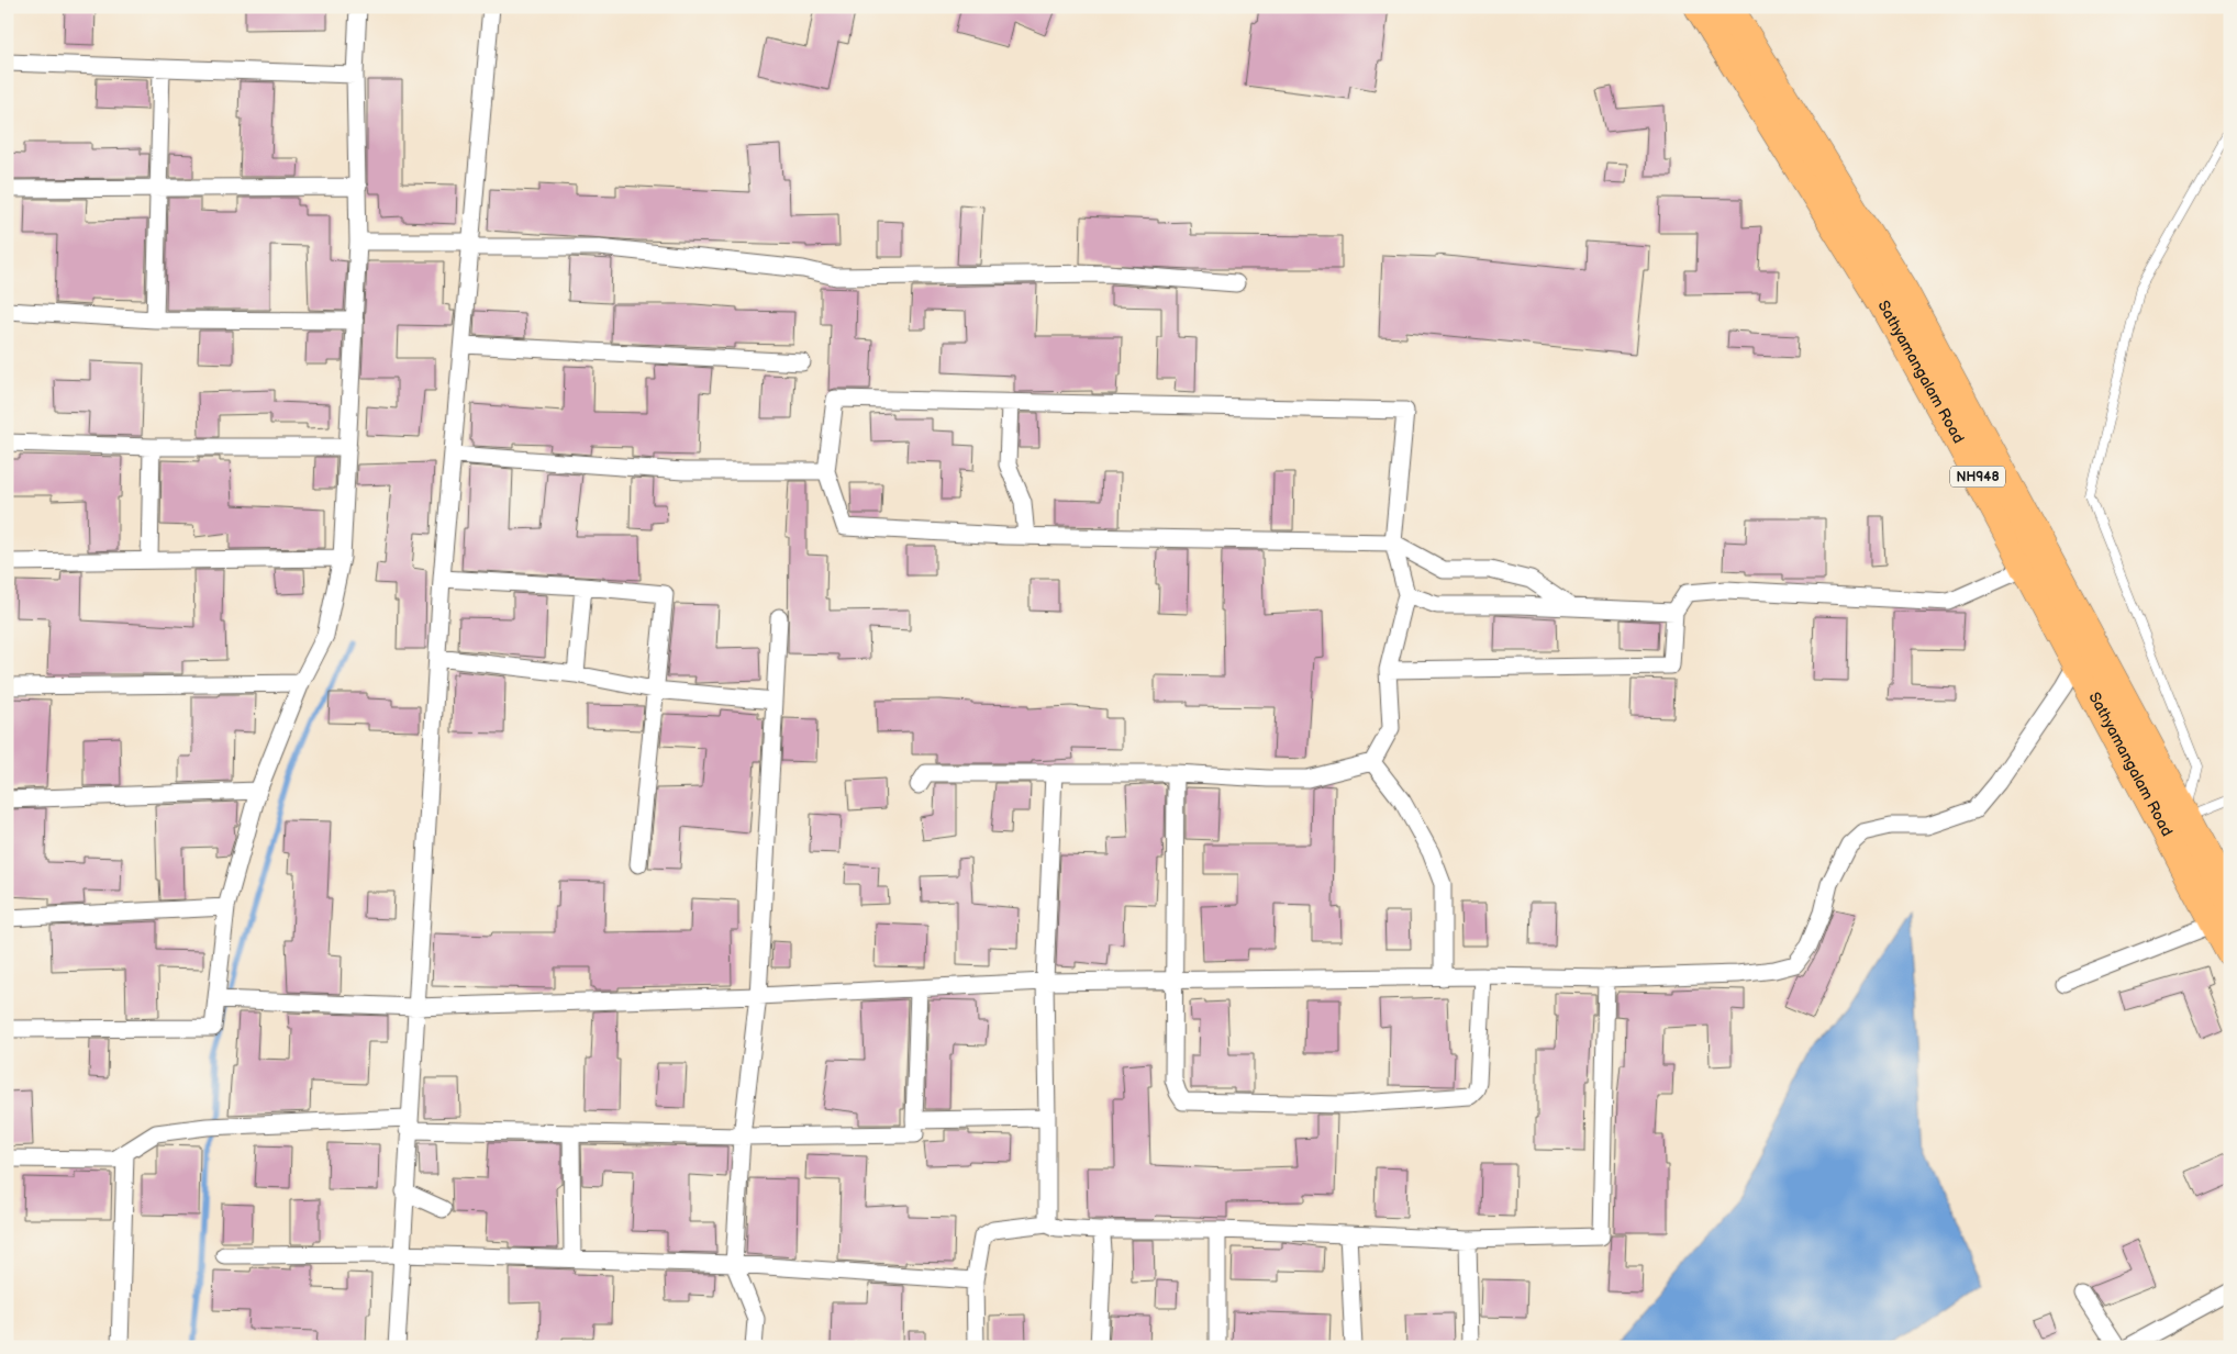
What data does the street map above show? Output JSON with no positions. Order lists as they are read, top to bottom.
{
  "streets": {
    "highway": ["Sathyamangalam Road", "NH948"]
  }
}
